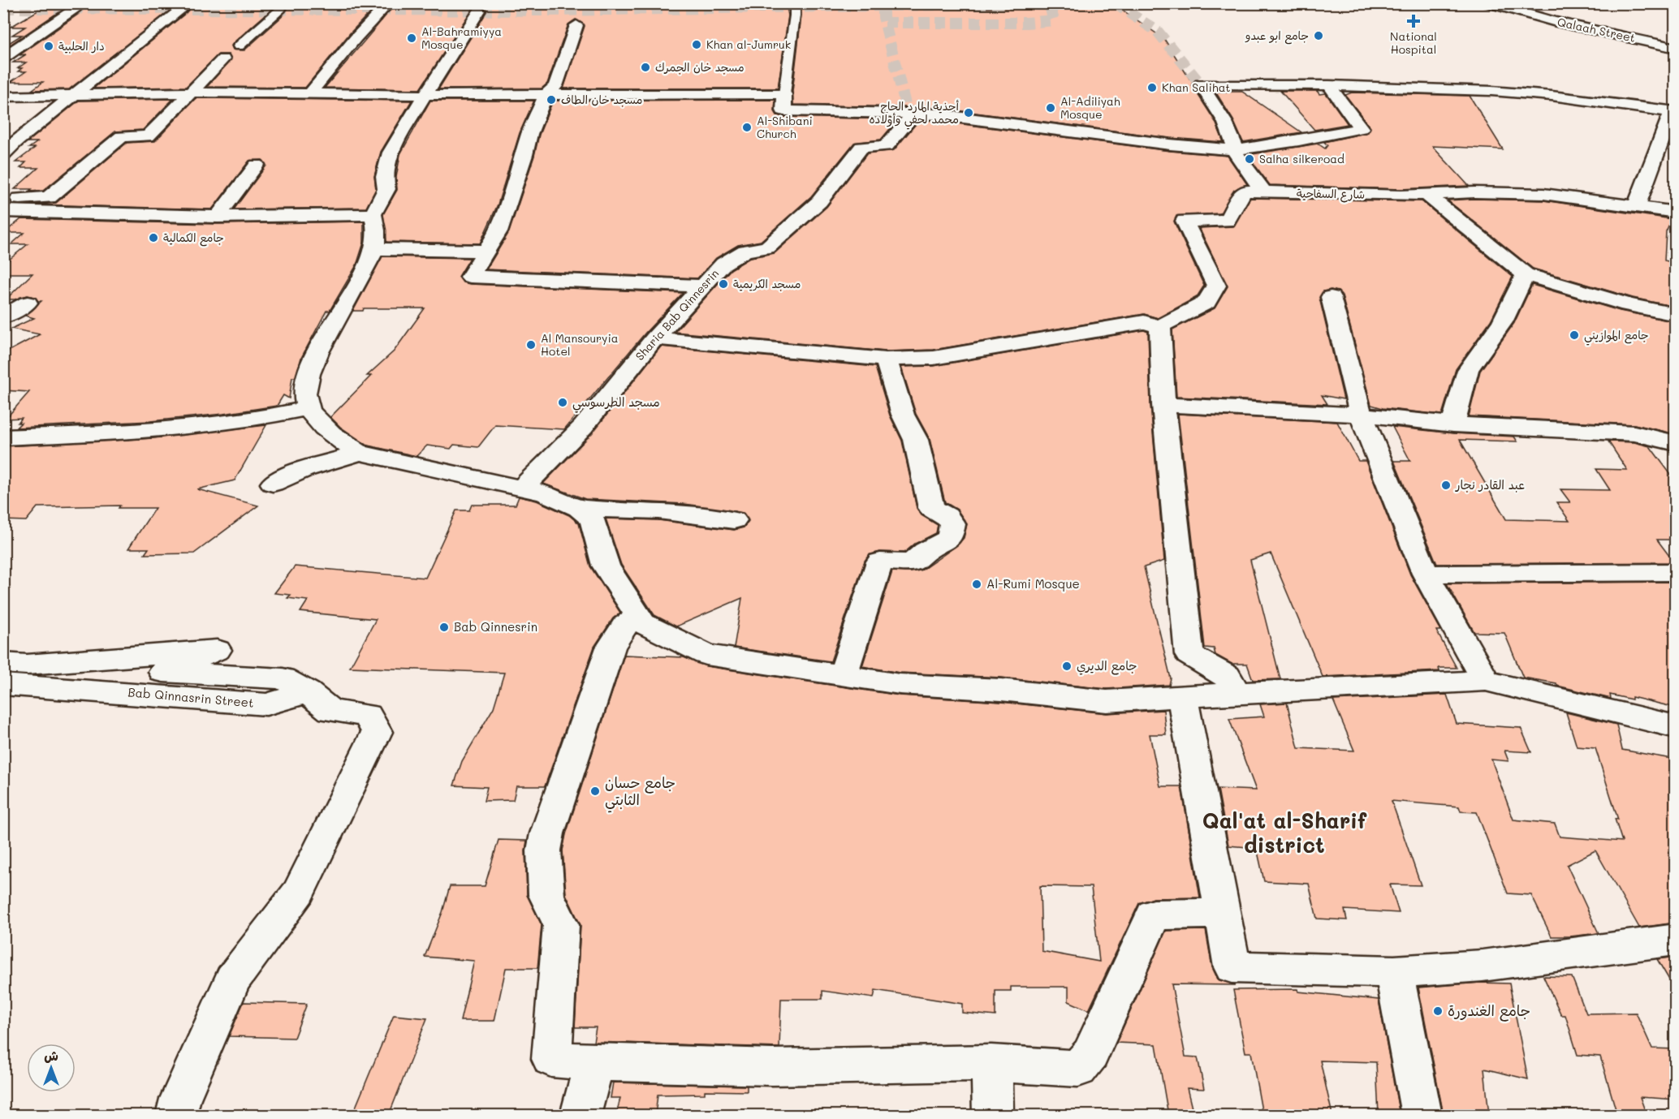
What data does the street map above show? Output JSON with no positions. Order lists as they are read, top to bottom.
{
  "streets": {
    "street": [
      "Qalaah Street",
      "شارع السفاحية",
      "Sharia Bab Qinnesrin",
      "Bab Qinnasrin Street"
    ]
  },
  "districts": ["Qal'at al-Sharif district"],
  "places": {
    "health": ["National Hospital"],
    "other": [
      "جامع ابو عبدو",
      "Al-Bahramiyya Mosque",
      "Khan al-Jumruk",
      "دار الحلبية",
      "مسجد خان الجمرك",
      "Khan Salihat",
      "مسجد خان الطاف",
      "Al-Adiliyah Mosque",
      "أحذية المارد الحاج محمد لحفي وأولاده",
      "Al-Shibani Church",
      "Salha silkeroad",
      "جامع الكمالية",
      "مسجد الكريمية",
      "جامع الموازيني",
      "Al Mansouryia Hotel",
      "مسجد الطرسوسي",
      "عبد القادر نجار",
      "Al-Rumi Mosque",
      "Bab Qinnesrin",
      "جامع الديري",
      "جامع حسان الثابتي",
      "جامع الغندورة"
    ]
  },
  "north": "top"
}
